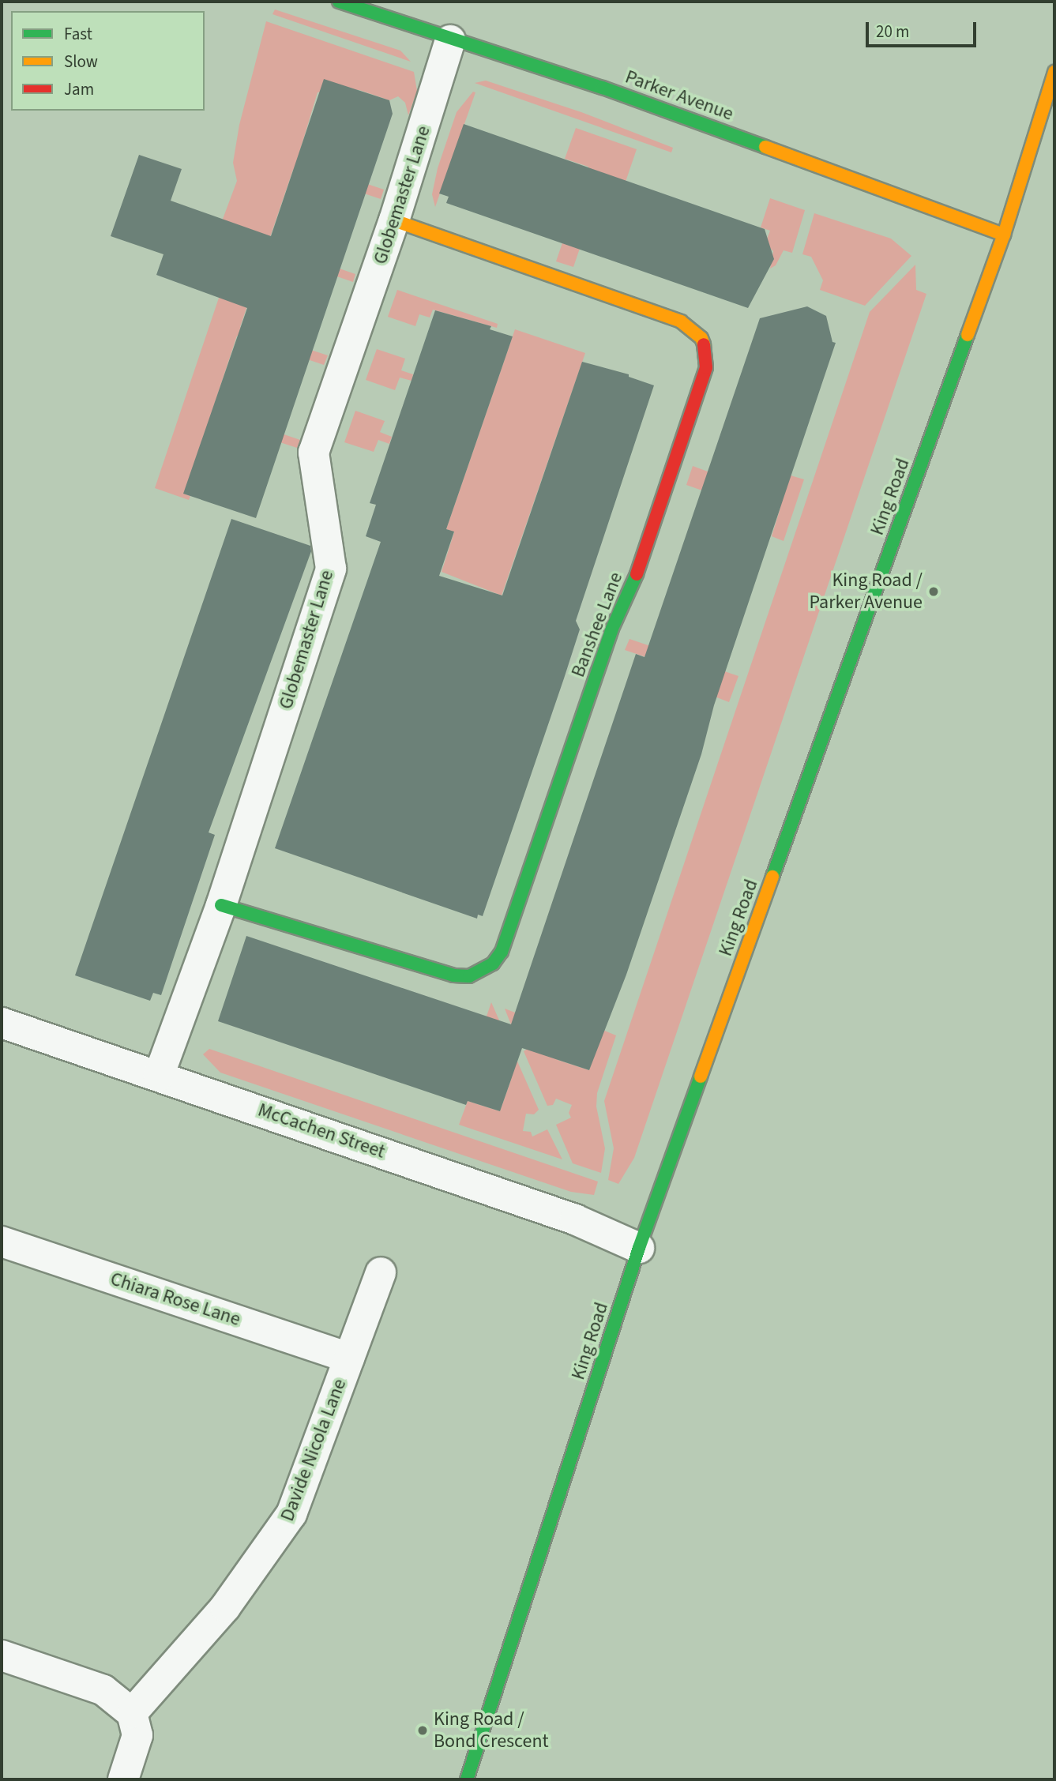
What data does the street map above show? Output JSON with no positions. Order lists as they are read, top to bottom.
{
  "streets": {
    "street": [
      "Parker Avenue",
      "Globemaster Lane",
      "King Road",
      "Banshee Lane",
      "McCachen Street",
      "Chiara Rose Lane",
      "Davide Nicola Lane"
    ]
  },
  "crossings": [
    ["Parker Avenue", "Globemaster Lane"],
    ["Parker Avenue", "King Road"],
    ["Globemaster Lane", "Banshee Lane"],
    ["Globemaster Lane", "McCachen Street"],
    ["King Road", "McCachen Street"],
    ["Chiara Rose Lane", "Davide Nicola Lane"]
  ],
  "places": ["King Road / Parker Avenue", "King Road / Bond Crescent"],
  "legend": ["Fast", "Slow", "Jam"],
  "scale_bar": "20 m"
}
